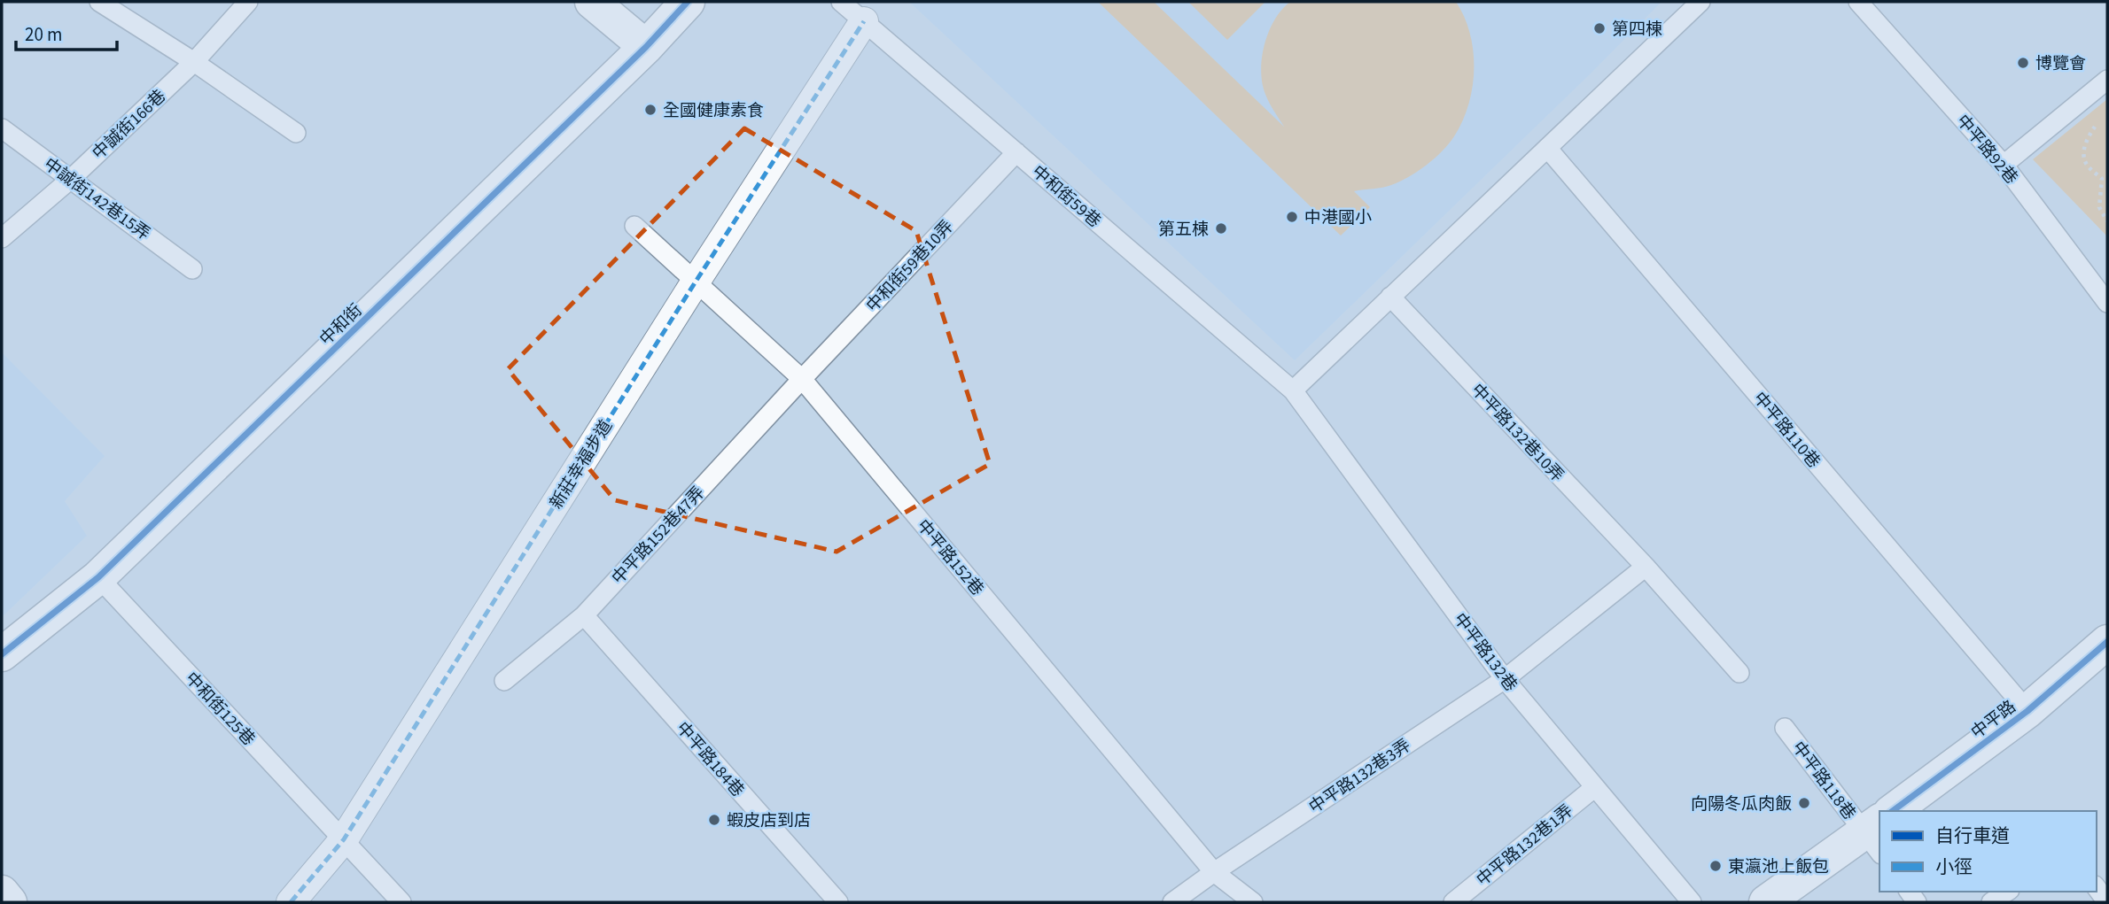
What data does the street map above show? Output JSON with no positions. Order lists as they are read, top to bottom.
{
  "streets": {
    "street": ["中和街", "新莊幸福步道", "中平路"],
    "lane": [
      "中誠街166巷",
      "中平路92巷",
      "中和街59巷",
      "中誠街142巷15弄",
      "中和街59巷10弄",
      "中平路110巷",
      "中平路132巷10弄",
      "中平路152巷47弄",
      "中平路152巷",
      "中平路132巷",
      "中和街125巷",
      "中平路184巷",
      "中平路132巷3弄",
      "中平路118巷",
      "中平路132巷1弄"
    ]
  },
  "crossings": [
    ["中誠街166巷", "中誠街142巷15弄"],
    ["中和街59巷", "中和街59巷10弄"],
    ["中和街59巷", "新莊幸福步道"],
    ["中和街59巷", "中平路132巷"],
    ["中和街59巷10弄", "中平路152巷47弄"],
    ["中和街59巷10弄", "中平路152巷"],
    ["中和街", "中和街125巷"],
    ["中平路110巷", "中平路"],
    ["新莊幸福步道", "中平路152巷"],
    ["新莊幸福步道", "中和街125巷"],
    ["中平路152巷47弄", "中平路152巷"],
    ["中平路152巷47弄", "中平路184巷"],
    ["中平路152巷", "中平路132巷3弄"],
    ["中平路132巷", "中平路132巷3弄"],
    ["中平路132巷", "中平路132巷1弄"],
    ["中平路", "中平路118巷"]
  ],
  "places": [
    "第四棟",
    "博覽會",
    "全國健康素食",
    "中港國小",
    "第五棟",
    "向陽冬瓜肉飯",
    "蝦皮店到店",
    "東瀛池上飯包"
  ],
  "legend": ["自行車道", "小徑"],
  "scale_bar": "20 m"
}
